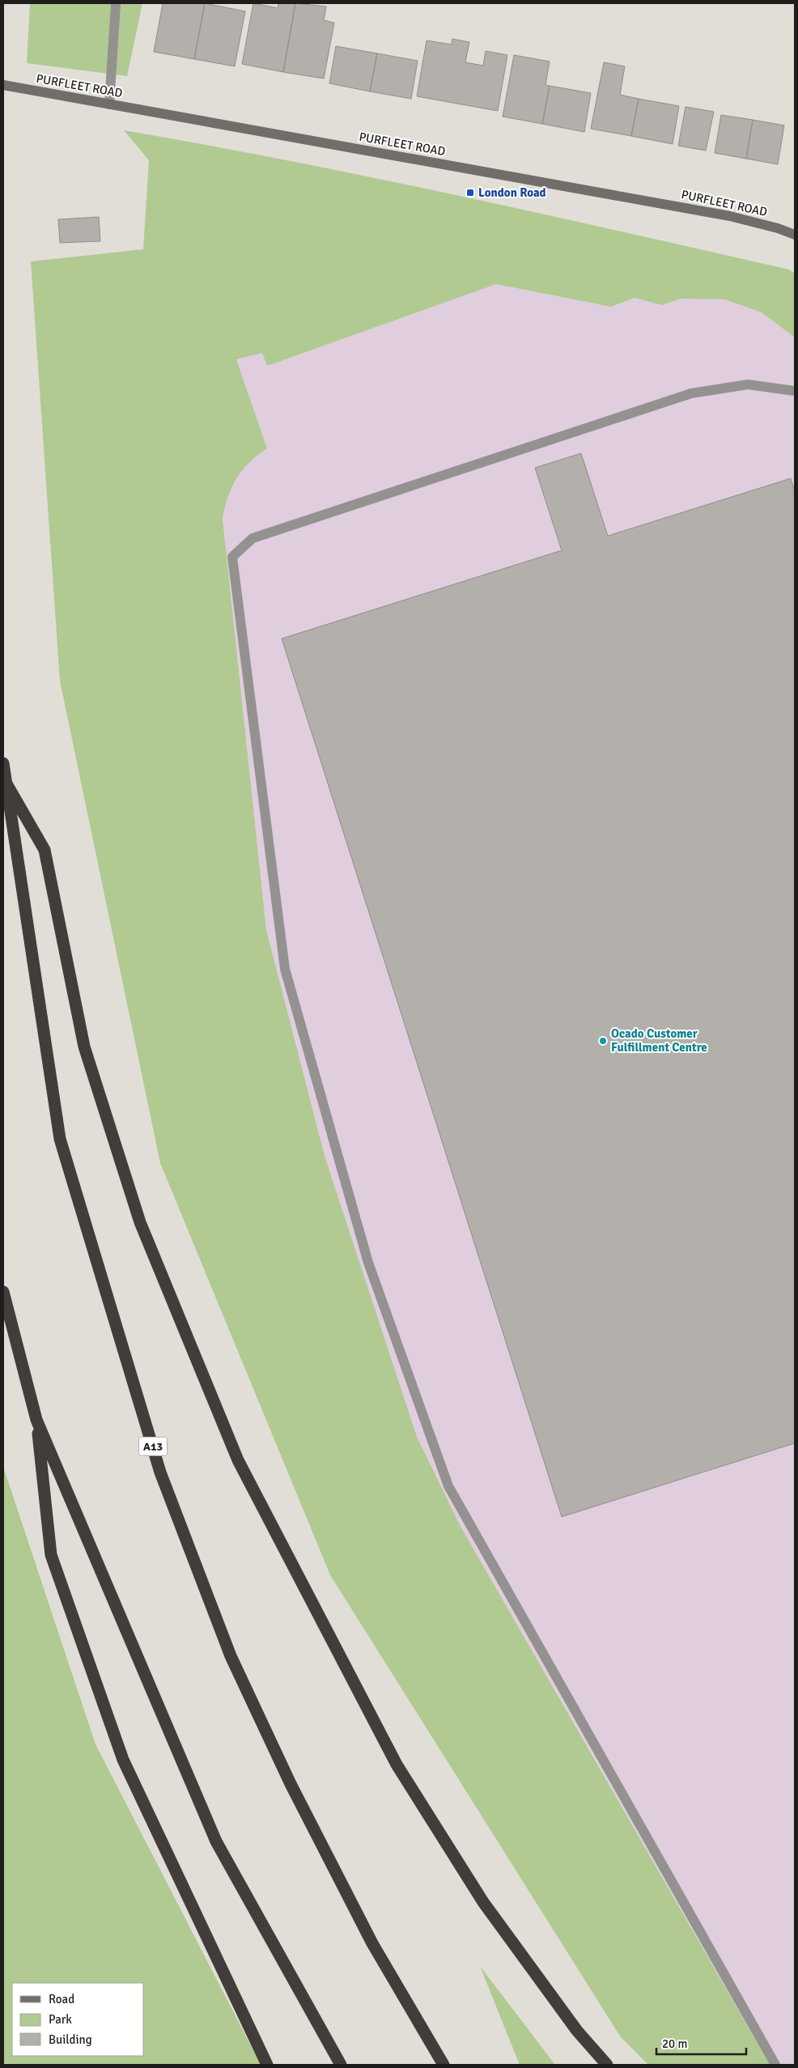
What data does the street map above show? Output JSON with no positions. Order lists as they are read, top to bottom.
{
  "streets": {
    "highway": ["A13"],
    "street": ["PURFLEET ROAD"]
  },
  "places": {
    "transit": ["London Road"],
    "other": ["Ocado Customer Fulfillment Centre"]
  },
  "legend": ["Road", "Park", "Building"],
  "scale_bar": "20 m"
}
